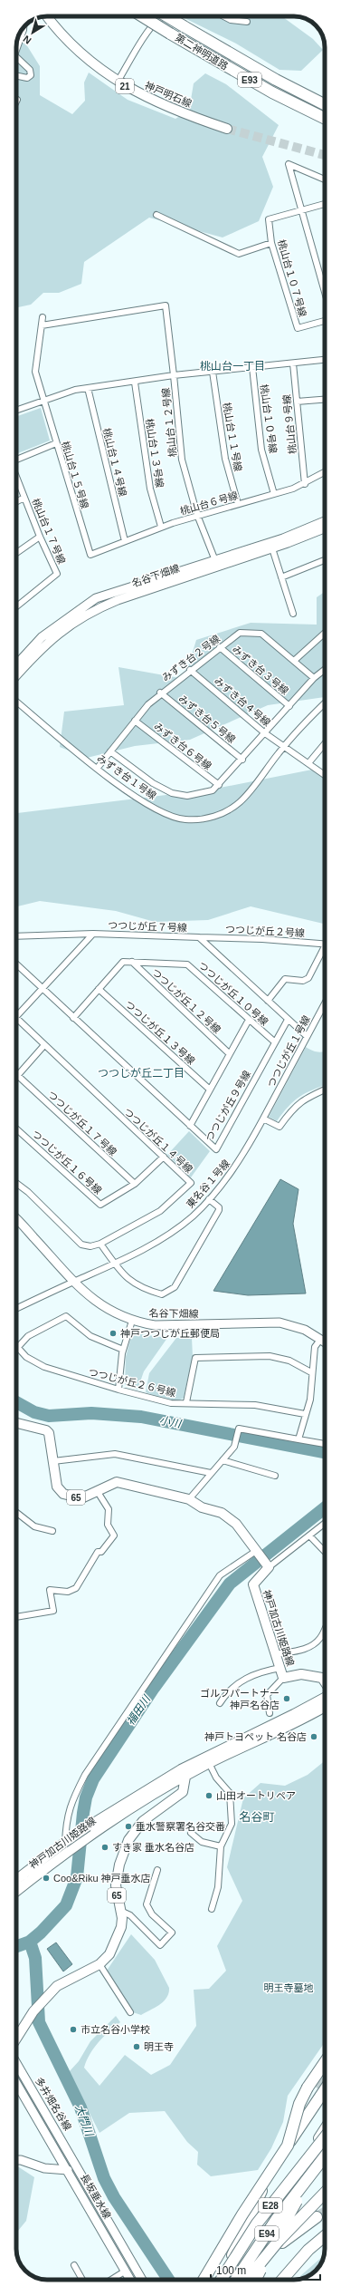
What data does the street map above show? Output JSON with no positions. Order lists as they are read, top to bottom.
{
  "streets": {
    "highway": [
      "第二神明道路",
      "E93",
      "E28",
      "E94"
    ],
    "main road": [
      "21",
      "神戸明石線",
      "65",
      "神戸加古川姫路線"
    ],
    "street": [
      "桃山台１０７号線",
      "桃山台１０号線",
      "桃山台１２号線",
      "桃山台９号線",
      "桃山台１１号線",
      "桃山台１３号線",
      "桃山台１４号線",
      "桃山台１５号線",
      "桃山台６号線",
      "桃山台１７号線",
      "名谷下畑線",
      "みずき台２号線",
      "みずき台３号線",
      "みずき台４号線",
      "みずき台５号線",
      "みずき台６号線",
      "みずき台１号線",
      "つつじが丘７号線",
      "つつじが丘２号線",
      "つつじが丘１０号線",
      "つつじが丘１２号線",
      "つつじが丘１３号線",
      "つつじが丘１号線",
      "つつじが丘９号線",
      "つつじが丘１７号線",
      "つつじが丘１４号線",
      "つつじが丘１６号線",
      "東名谷１号線",
      "つつじが丘２６号線",
      "多井畑名谷線",
      "長坂垂水線"
    ]
  },
  "crossings": [
    ["桃山台１０号線", "桃山台６号線"],
    ["桃山台１２号線", "桃山台１３号線"],
    ["桃山台１２号線", "桃山台１４号線"],
    ["桃山台１２号線", "桃山台１５号線"],
    ["桃山台１２号線", "桃山台６号線"],
    ["桃山台１２号線", "名谷下畑線"],
    ["桃山台９号線", "桃山台６号線"],
    ["桃山台１１号線", "桃山台６号線"],
    ["桃山台１３号線", "桃山台６号線"],
    ["桃山台１４号線", "桃山台６号線"],
    ["桃山台１５号線", "桃山台６号線"],
    ["名谷下畑線", "東名谷１号線"],
    ["みずき台２号線", "みずき台３号線"],
    ["みずき台２号線", "みずき台４号線"],
    ["みずき台２号線", "みずき台５号線"],
    ["みずき台２号線", "みずき台６号線"],
    ["みずき台２号線", "みずき台１号線"],
    ["みずき台４号線", "みずき台１号線"],
    ["つつじが丘７号線", "つつじが丘２号線"],
    ["つつじが丘７号線", "つつじが丘１号線"],
    ["つつじが丘７号線", "つつじが丘９号線"],
    ["つつじが丘１０号線", "つつじが丘１２号線"],
    ["つつじが丘１０号線", "つつじが丘１３号線"],
    ["つつじが丘１０号線", "つつじが丘９号線"],
    ["つつじが丘１号線", "東名谷１号線"],
    ["つつじが丘１７号線", "つつじが丘１６号線"],
    ["つつじが丘１４号線", "つつじが丘１６号線"],
    ["65", "神戸加古川姫路線"],
    ["多井畑名谷線", "長坂垂水線"]
  ],
  "districts": ["桃山台一丁目", "つつじが丘二丁目", "名谷町"],
  "water": ["小川", "福田川", "大門川"],
  "parks": ["明王寺墓地"],
  "places": [
    "神戸つつじが丘郵便局",
    "ゴルフパートナー 神戸名谷店",
    "神戸トヨペット 名谷店",
    "山田オートリペア",
    "垂水警察署名谷交番",
    "すき家 垂水名谷店",
    "Coo&Riku 神戸垂水店",
    "市立名谷小学校",
    "明王寺"
  ],
  "scale_bar": "100 m",
  "north": "bottom left"
}
